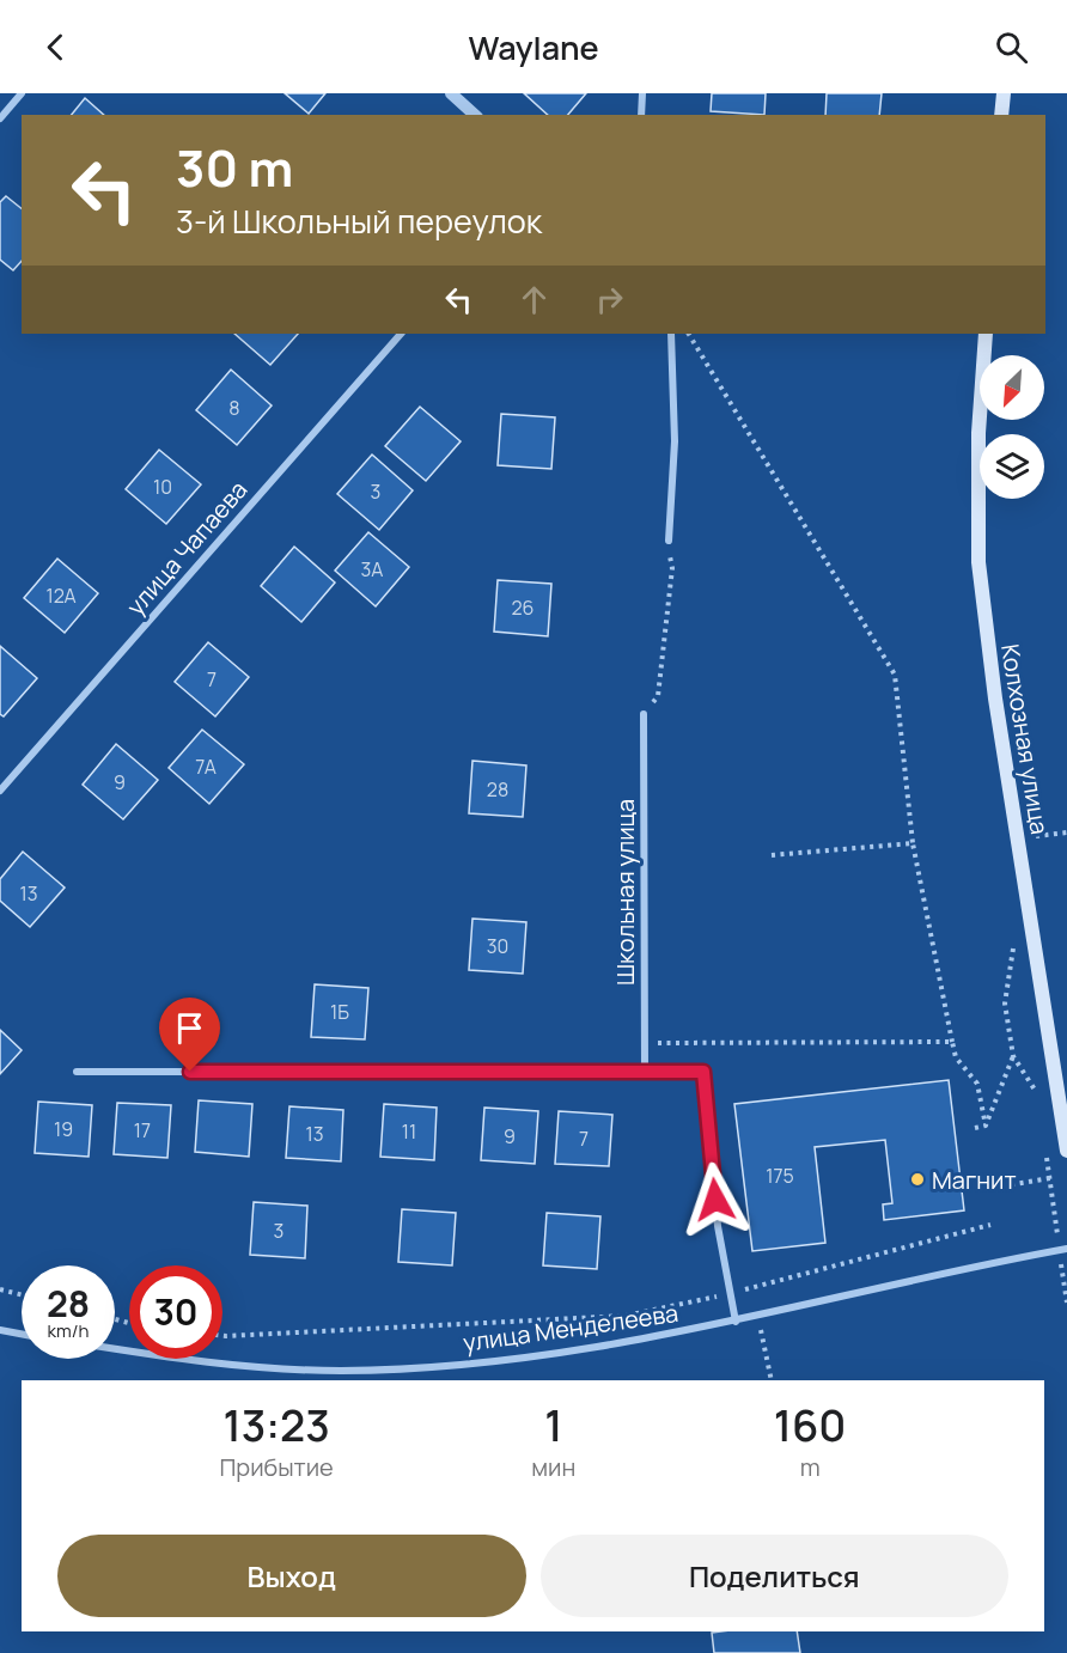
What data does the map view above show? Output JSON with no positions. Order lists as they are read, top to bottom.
{
  "streets": {
    "main road": ["Колхозная улица"],
    "street": ["улица Чапаева", "Школьная улица", "улица Менделеева"]
  },
  "places": ["Магнит"],
  "house_numbers": [
    "8",
    "10",
    "3",
    "3А",
    "12А",
    "26",
    "7",
    "7А",
    "9",
    "28",
    "13",
    "30",
    "1Б",
    "19",
    "17",
    "11",
    "13",
    "9",
    "7",
    "175",
    "3"
  ],
  "north": "bottom left",
  "page": {
    "header": "Waylane",
    "turn": ["30 m", "3-й Школьный переулок"],
    "speed": "28 km/h",
    "limit": "30",
    "eta": [
      "13:23",
      "Прибытие",
      "1",
      "мин",
      "160",
      "m"
    ],
    "buttons": ["Выход", "Поделиться"]
  }
}
